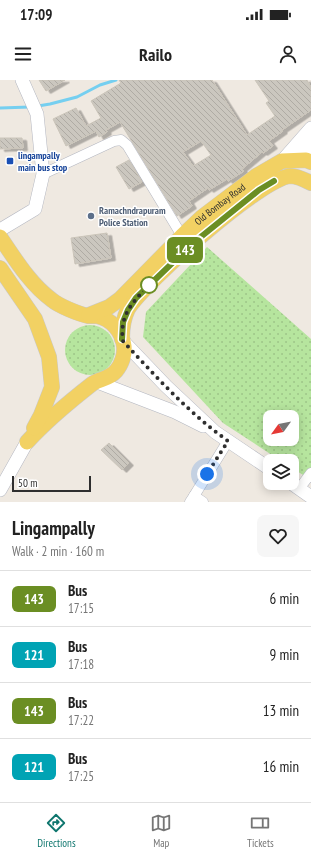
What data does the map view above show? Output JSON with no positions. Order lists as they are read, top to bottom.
{
  "streets": {
    "main road": ["Old Bombay Road"]
  },
  "places": {
    "transit": ["lingampally main bus stop"],
    "other": ["Ramachndrapuram Police Station"]
  },
  "lines": ["bus line 143"],
  "scale_bar": "50 m",
  "north": "bottom left",
  "page": {
    "status": "17:09",
    "header": "Railo",
    "on_map": "143",
    "scale": "50 m",
    "heading": ["Lingampally", "Walk · 2 min · 160 m"],
    "list": [
      {
        "mark": "143",
        "name": "Bus",
        "note": "17:15",
        "value": "6 min"
      },
      {
        "mark": "121",
        "name": "Bus",
        "note": "17:18",
        "value": "9 min"
      },
      {
        "mark": "143",
        "name": "Bus",
        "note": "17:22",
        "value": "13 min"
      },
      {
        "mark": "121",
        "name": "Bus",
        "note": "17:25",
        "value": "16 min"
      }
    ],
    "tabs": ["Directions", "Map", "Tickets"]
  }
}
